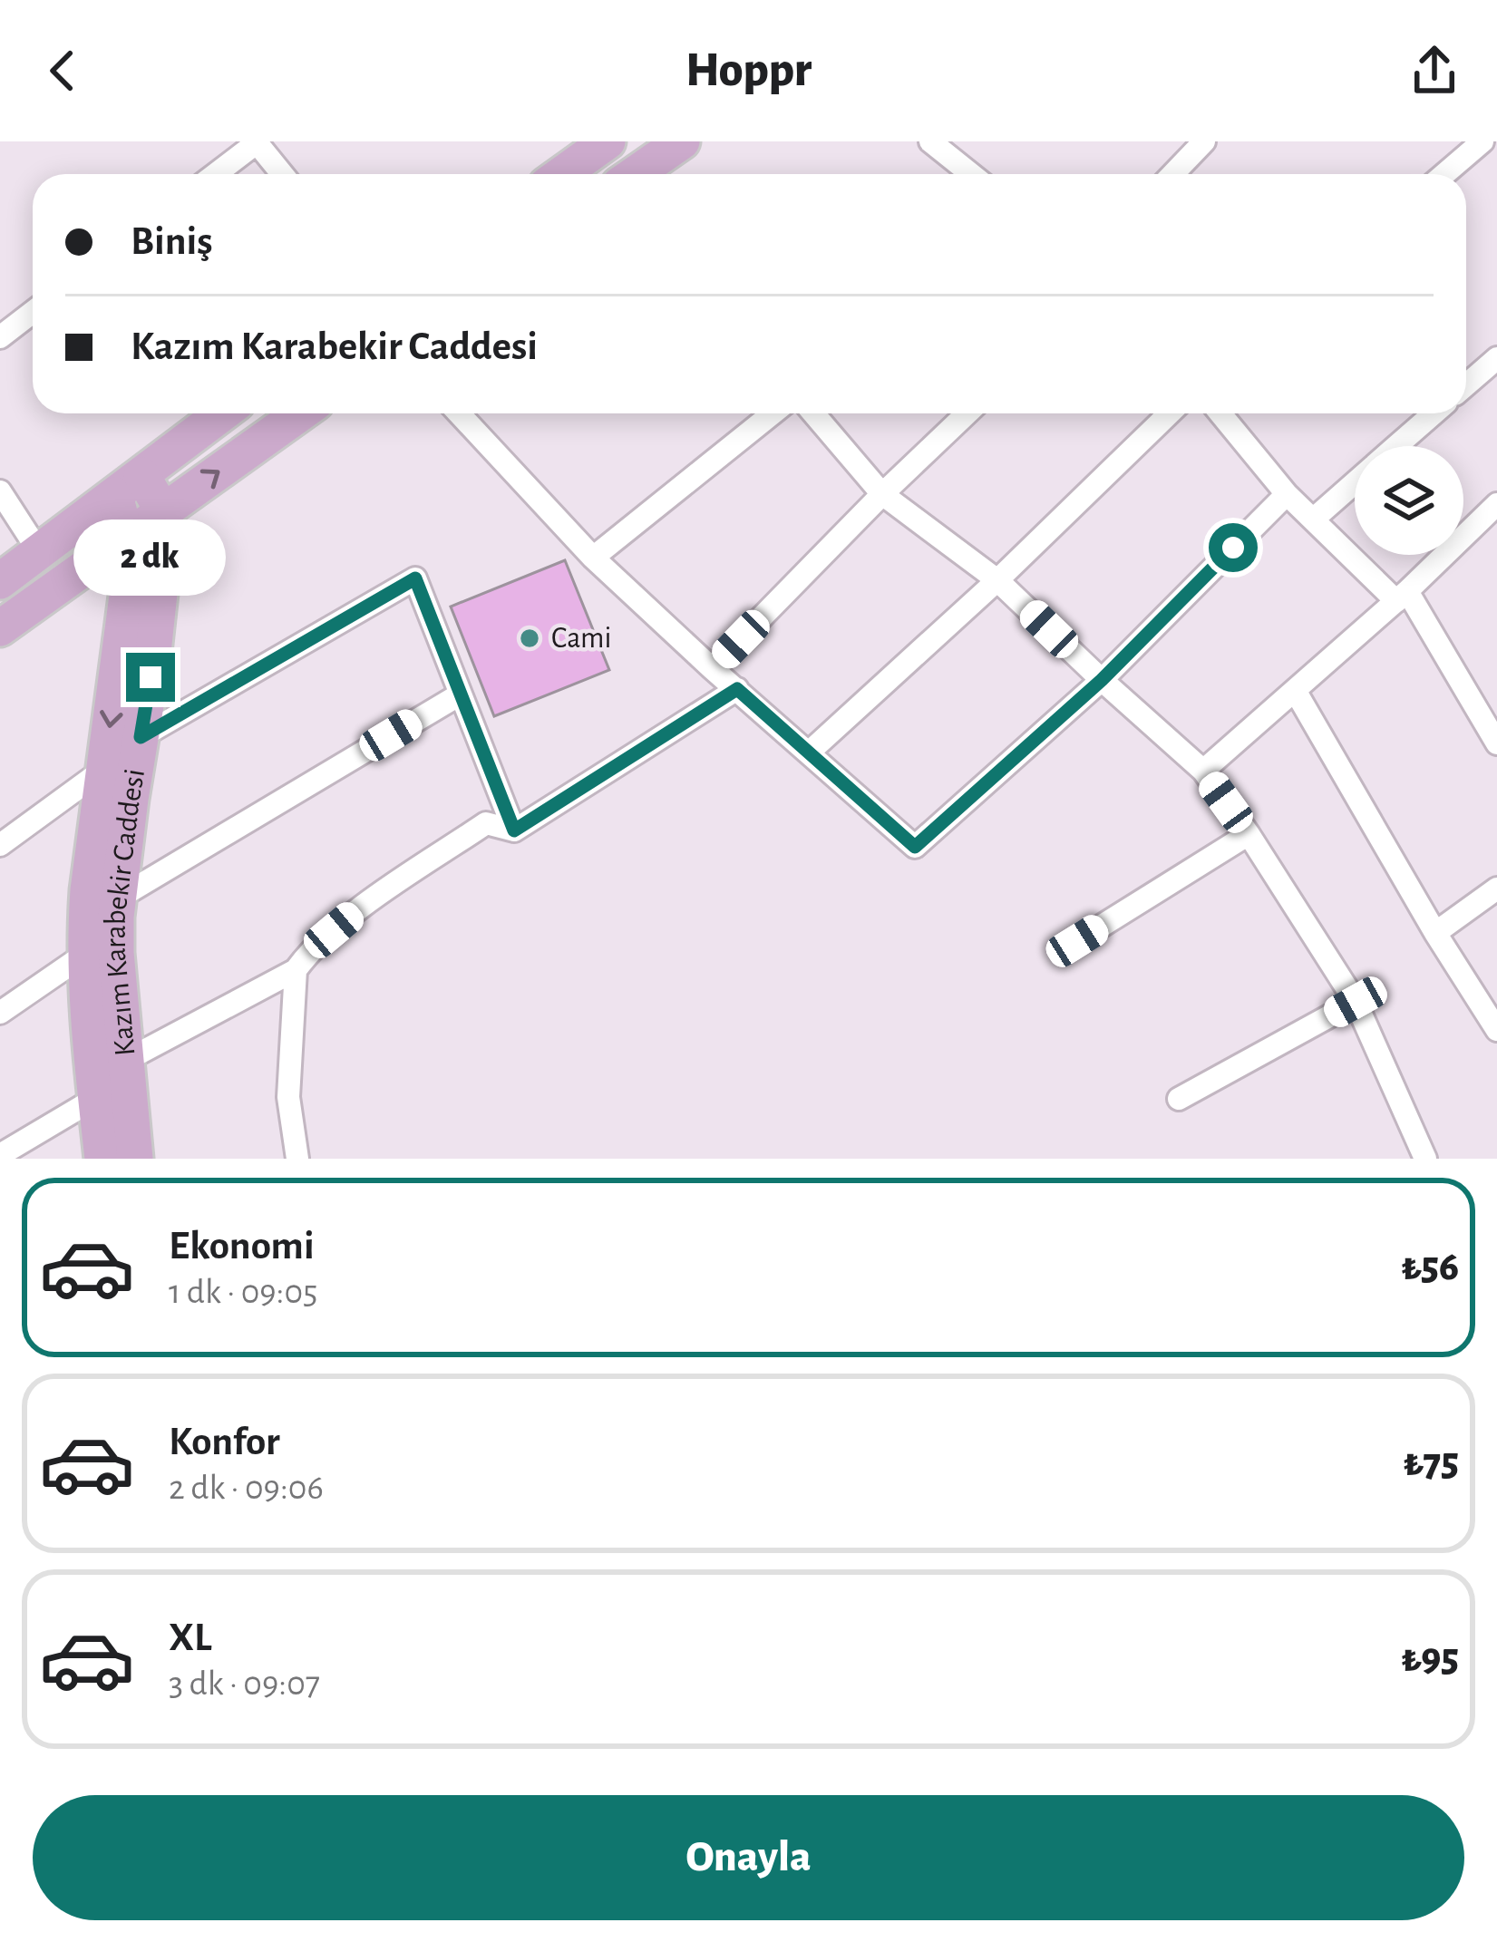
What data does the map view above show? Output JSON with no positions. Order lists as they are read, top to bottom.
{
  "streets": {
    "main road": ["Kazım Karabekir Caddesi"]
  },
  "places": ["Cami"],
  "page": {
    "header": "Hoppr",
    "banner": ["Biniş", "Kazım Karabekir Caddesi"],
    "bubble": "2 dk",
    "list": [
      {
        "name": "Ekonomi",
        "note": "1 dk · 09:05",
        "value": "₺56"
      },
      {
        "name": "Konfor",
        "note": "2 dk · 09:06",
        "value": "₺75"
      },
      {
        "name": "XL",
        "note": "3 dk · 09:07",
        "value": "₺95"
      }
    ],
    "buttons": "Onayla"
  }
}
